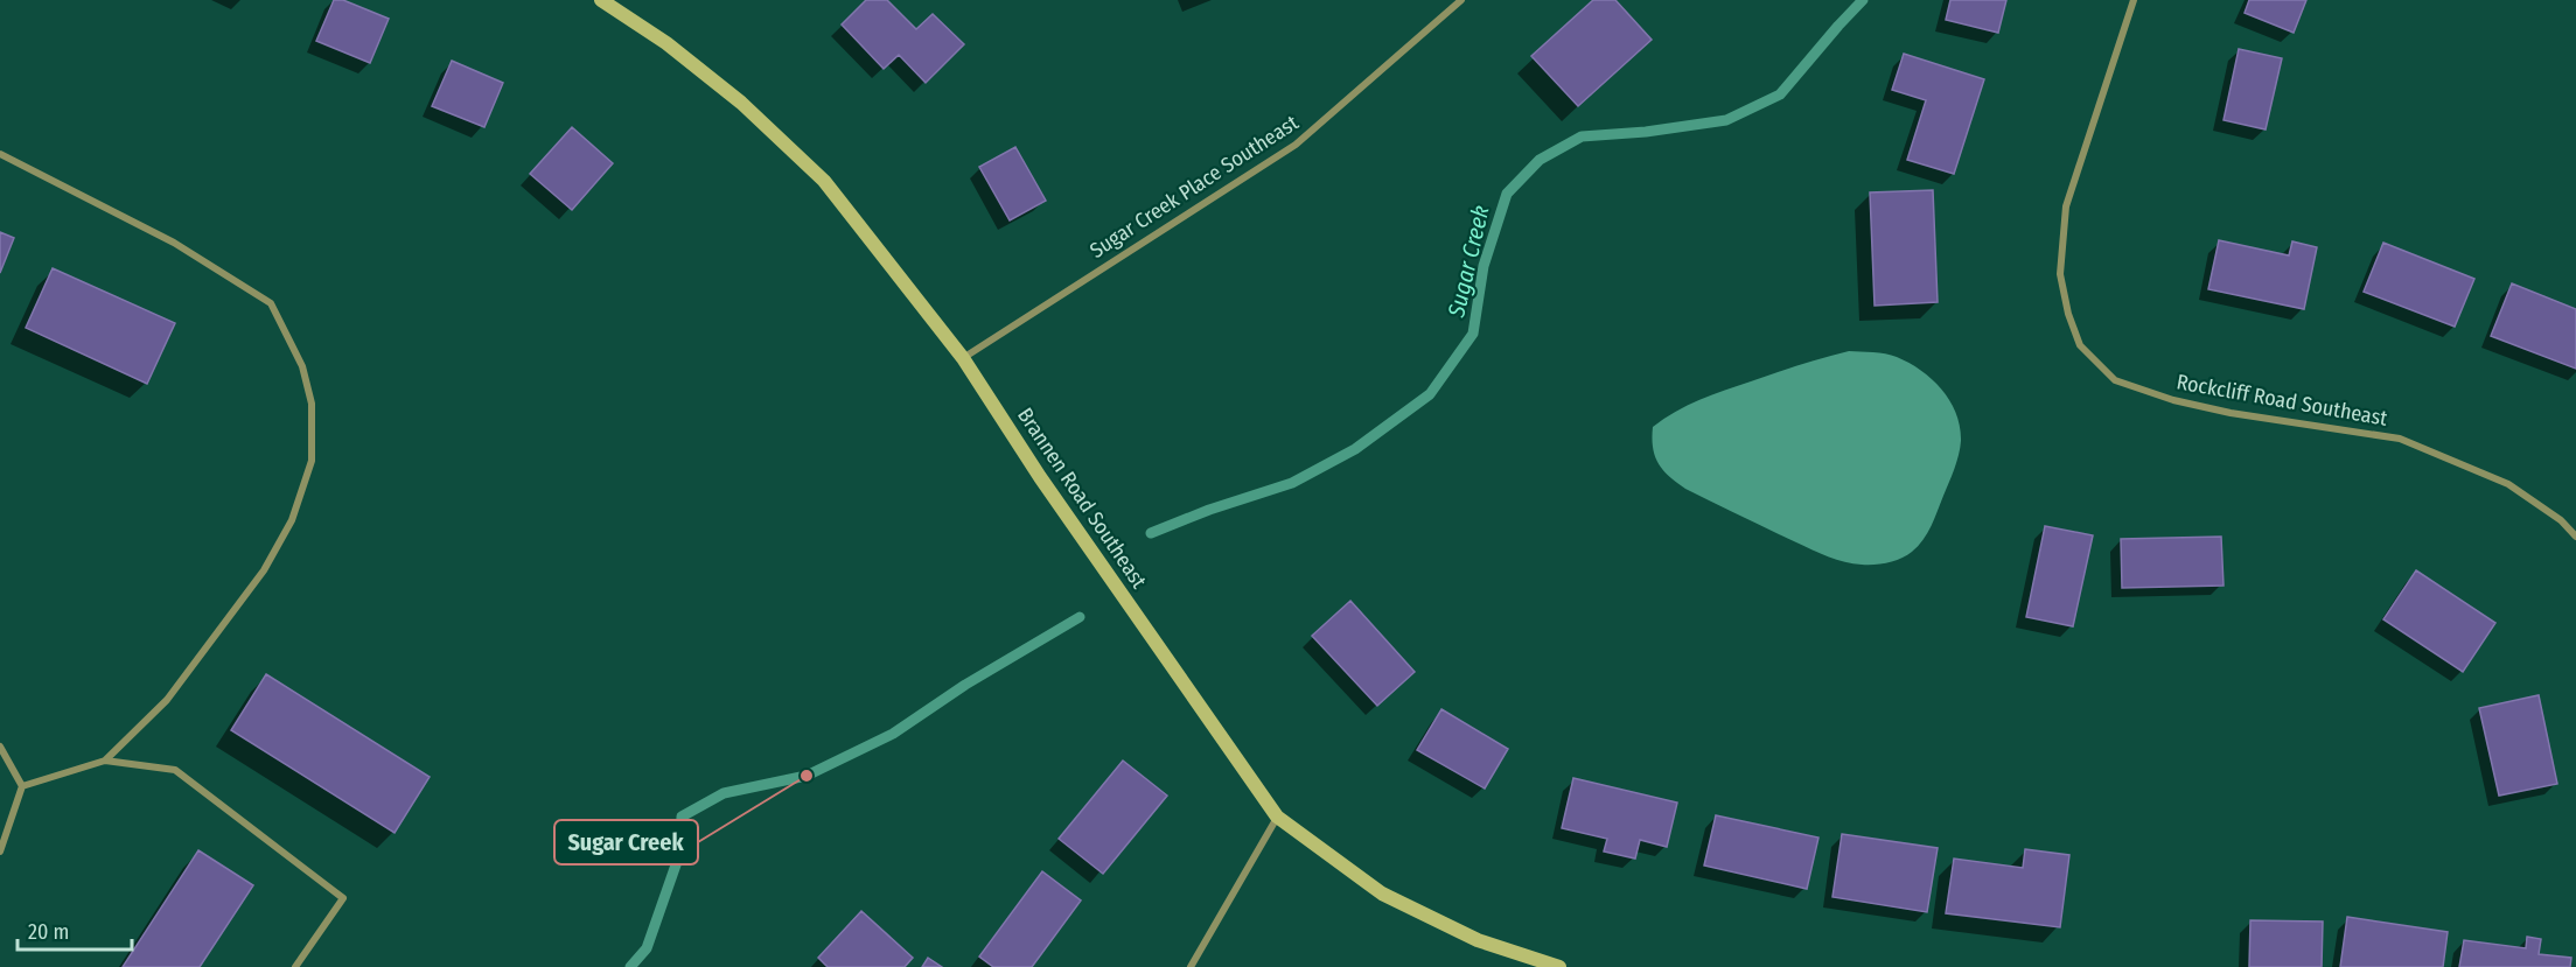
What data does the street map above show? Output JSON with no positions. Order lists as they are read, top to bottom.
{
  "streets": {
    "street": ["Sugar Creek Place Southeast", "Rockcliff Road Southeast", "Brannen Road Southeast"]
  },
  "crossings": [
    ["Sugar Creek Place Southeast", "Brannen Road Southeast"]
  ],
  "water": ["Sugar Creek"],
  "places": ["Sugar Creek"],
  "scale_bar": "20 m"
}
